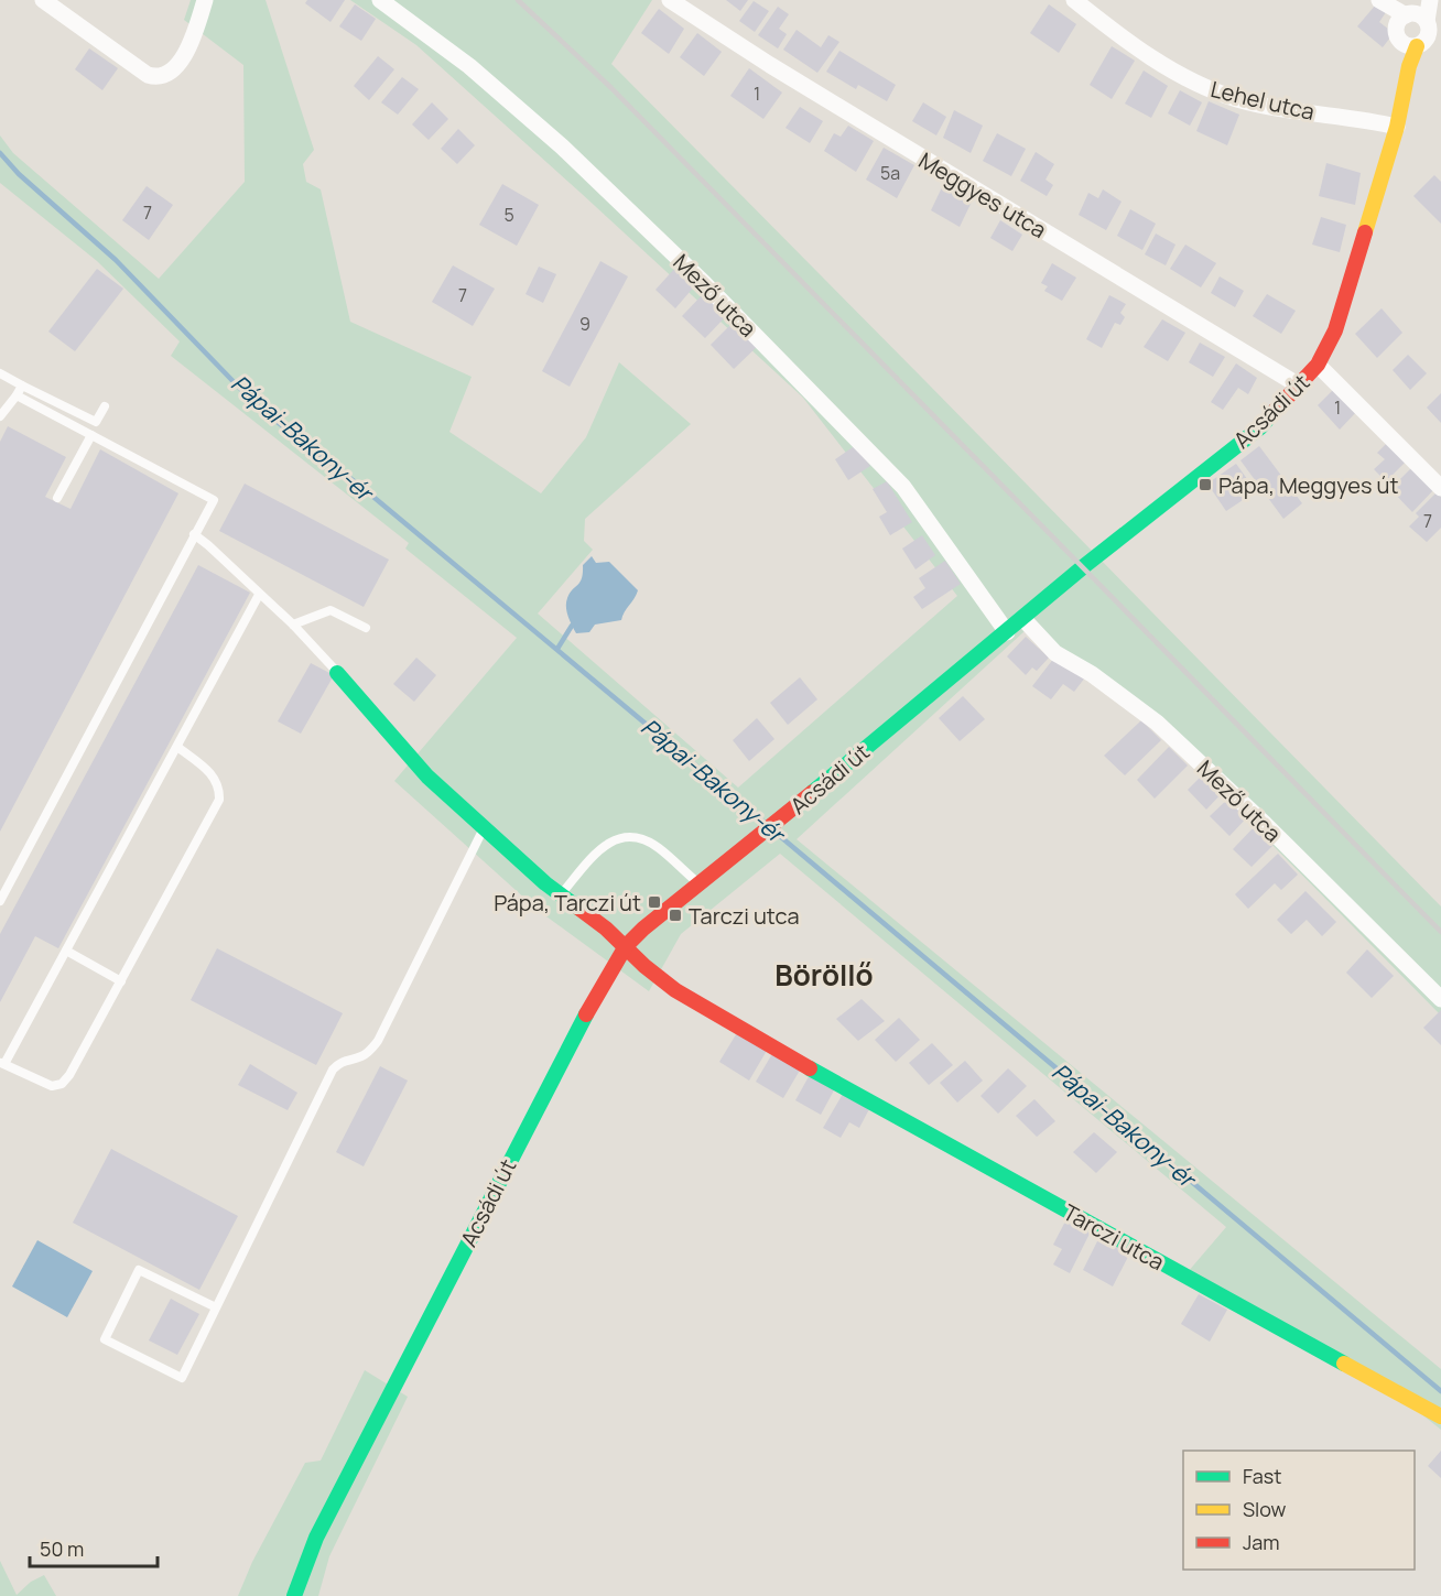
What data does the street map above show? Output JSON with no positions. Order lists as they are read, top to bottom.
{
  "streets": {
    "street": [
      "Lehel utca",
      "Meggyes utca",
      "Mező utca",
      "Acsádi út",
      "Tarczi utca"
    ]
  },
  "crossings": [
    ["Lehel utca", "Acsádi út"],
    ["Meggyes utca", "Acsádi út"],
    ["Mező utca", "Acsádi út"],
    ["Acsádi út", "Tarczi utca"]
  ],
  "districts": ["Böröllő"],
  "water": ["Pápai-Bakony-ér"],
  "places": {
    "transit": ["Pápa, Meggyes út", "Pápa, Tarczi út", "Tarczi utca"]
  },
  "house_numbers": [
    "1",
    "5a",
    "7",
    "5",
    "7",
    "9",
    "1",
    "7"
  ],
  "legend": ["Fast", "Slow", "Jam"],
  "scale_bar": "50 m"
}
